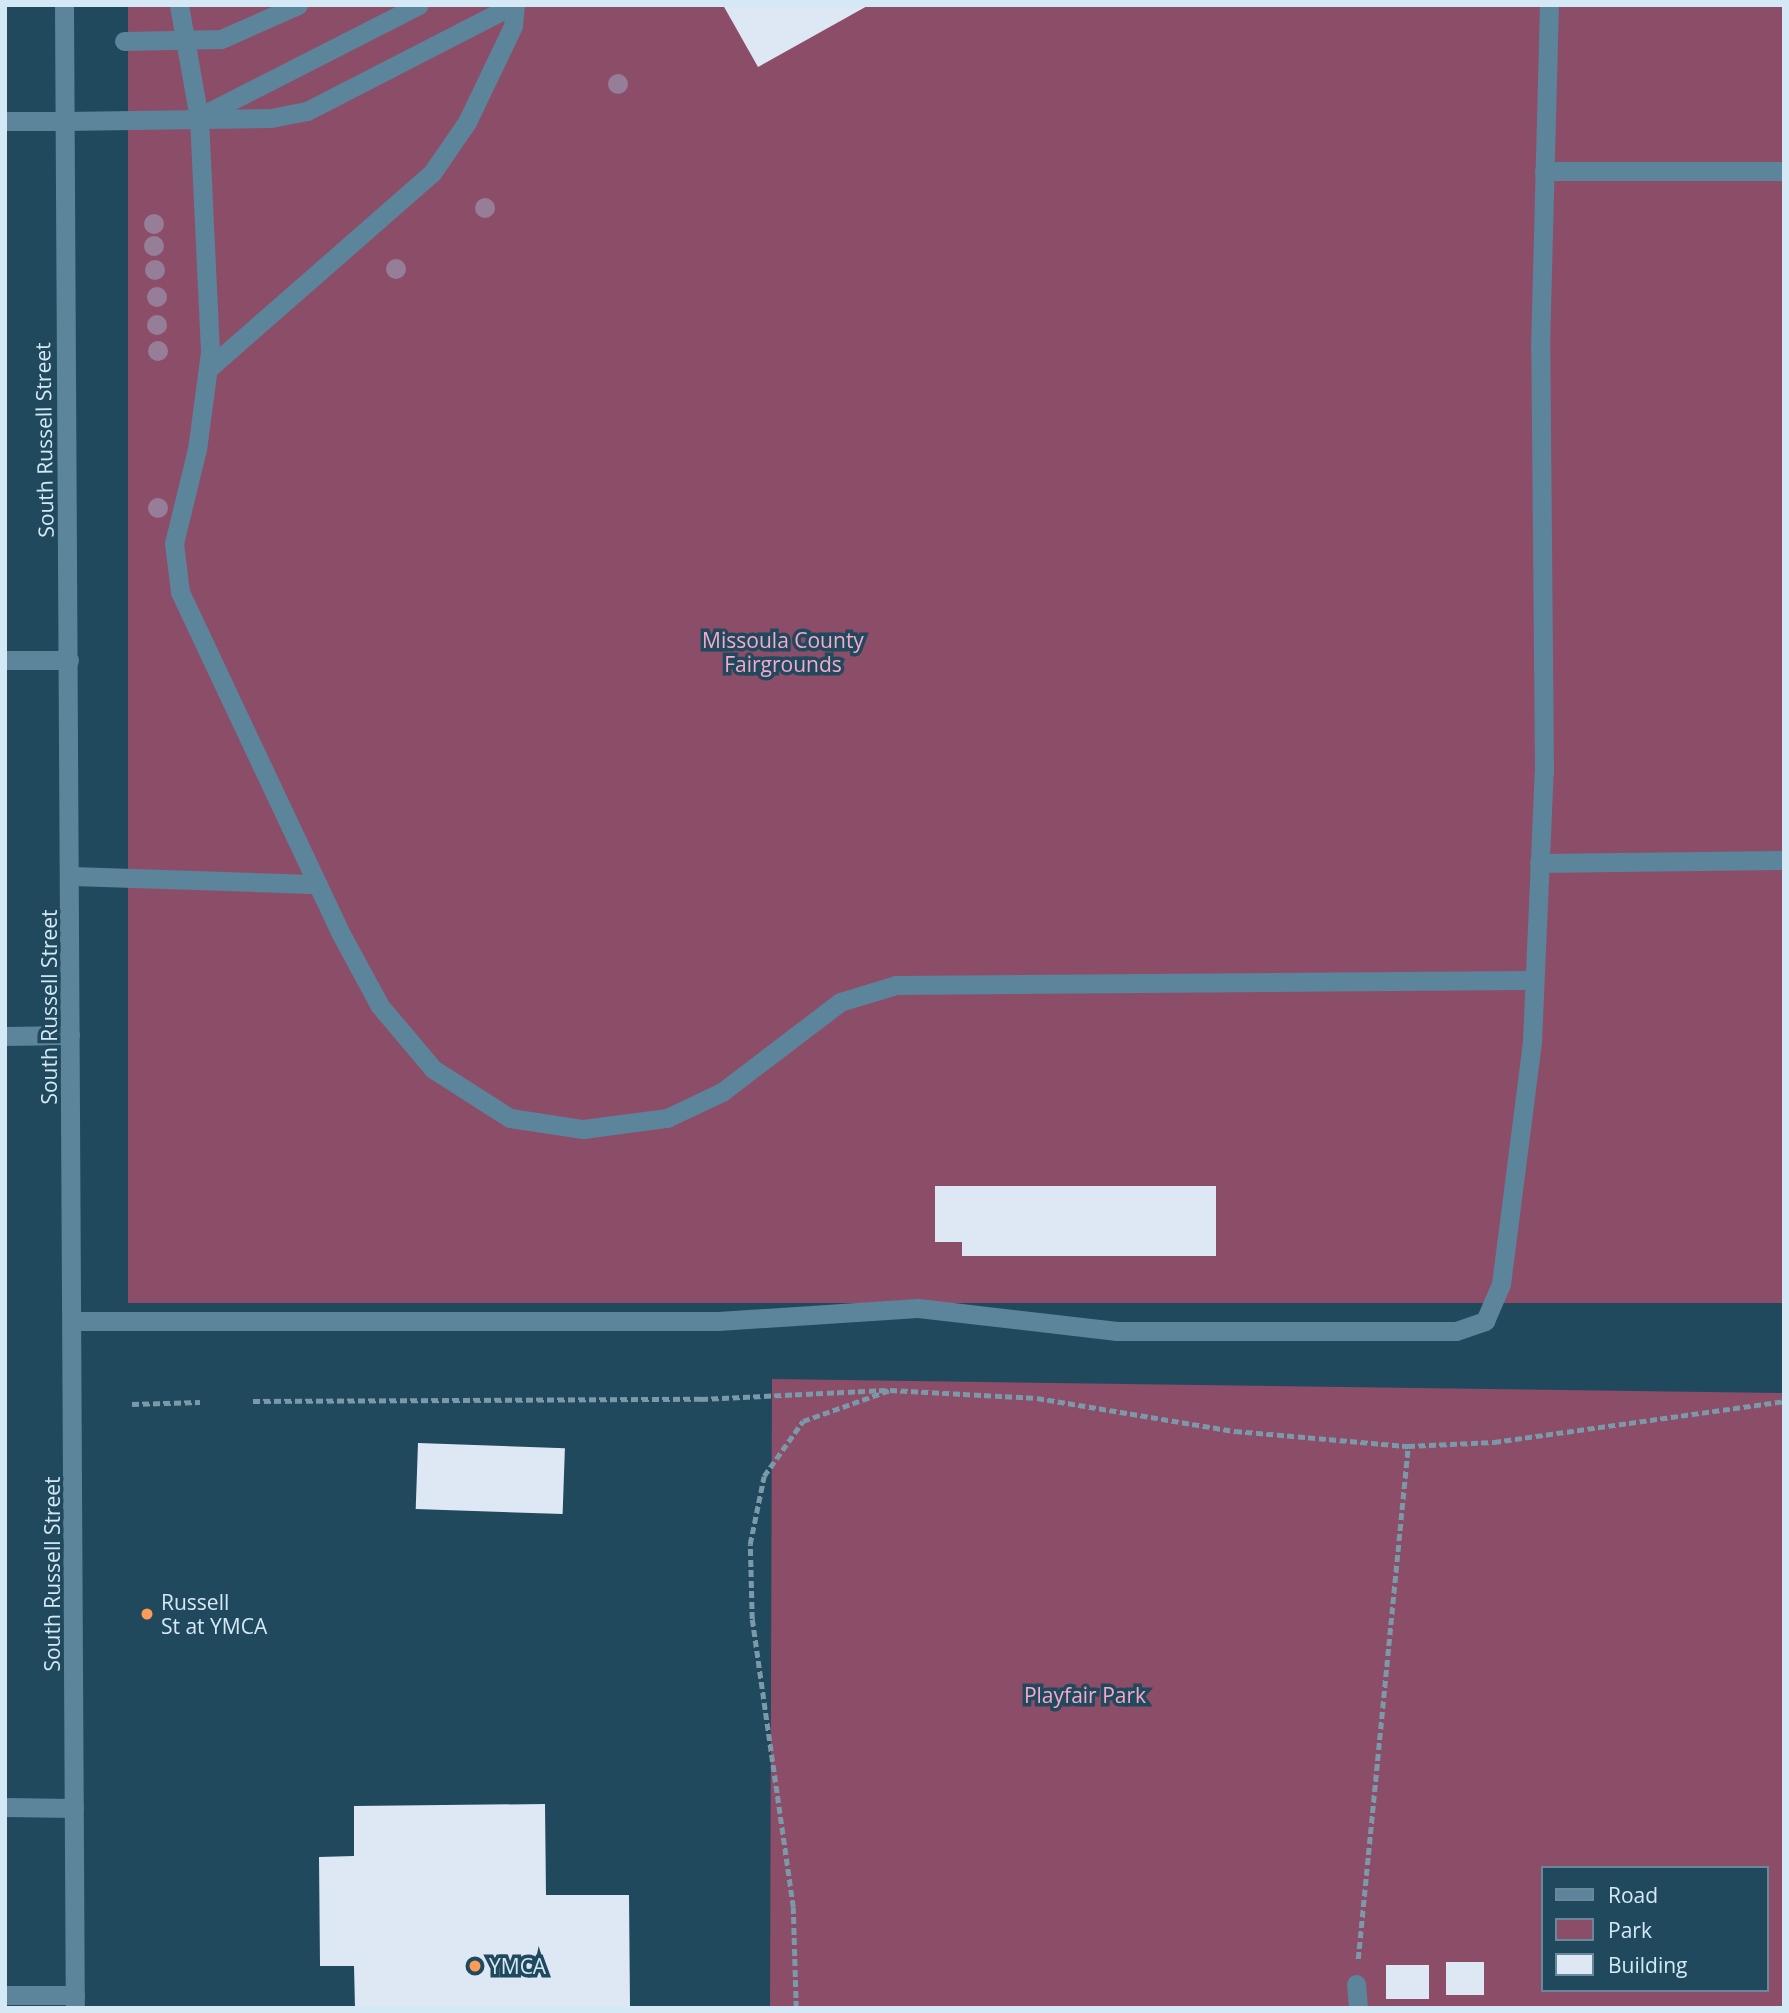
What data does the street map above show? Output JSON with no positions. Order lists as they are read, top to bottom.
{
  "streets": {
    "main road": ["South Russell Street"]
  },
  "parks": ["Missoula County Fairgrounds", "Playfair Park"],
  "places": ["Russell St at YMCA", "YMCA"],
  "legend": ["Road", "Park", "Building"]
}
